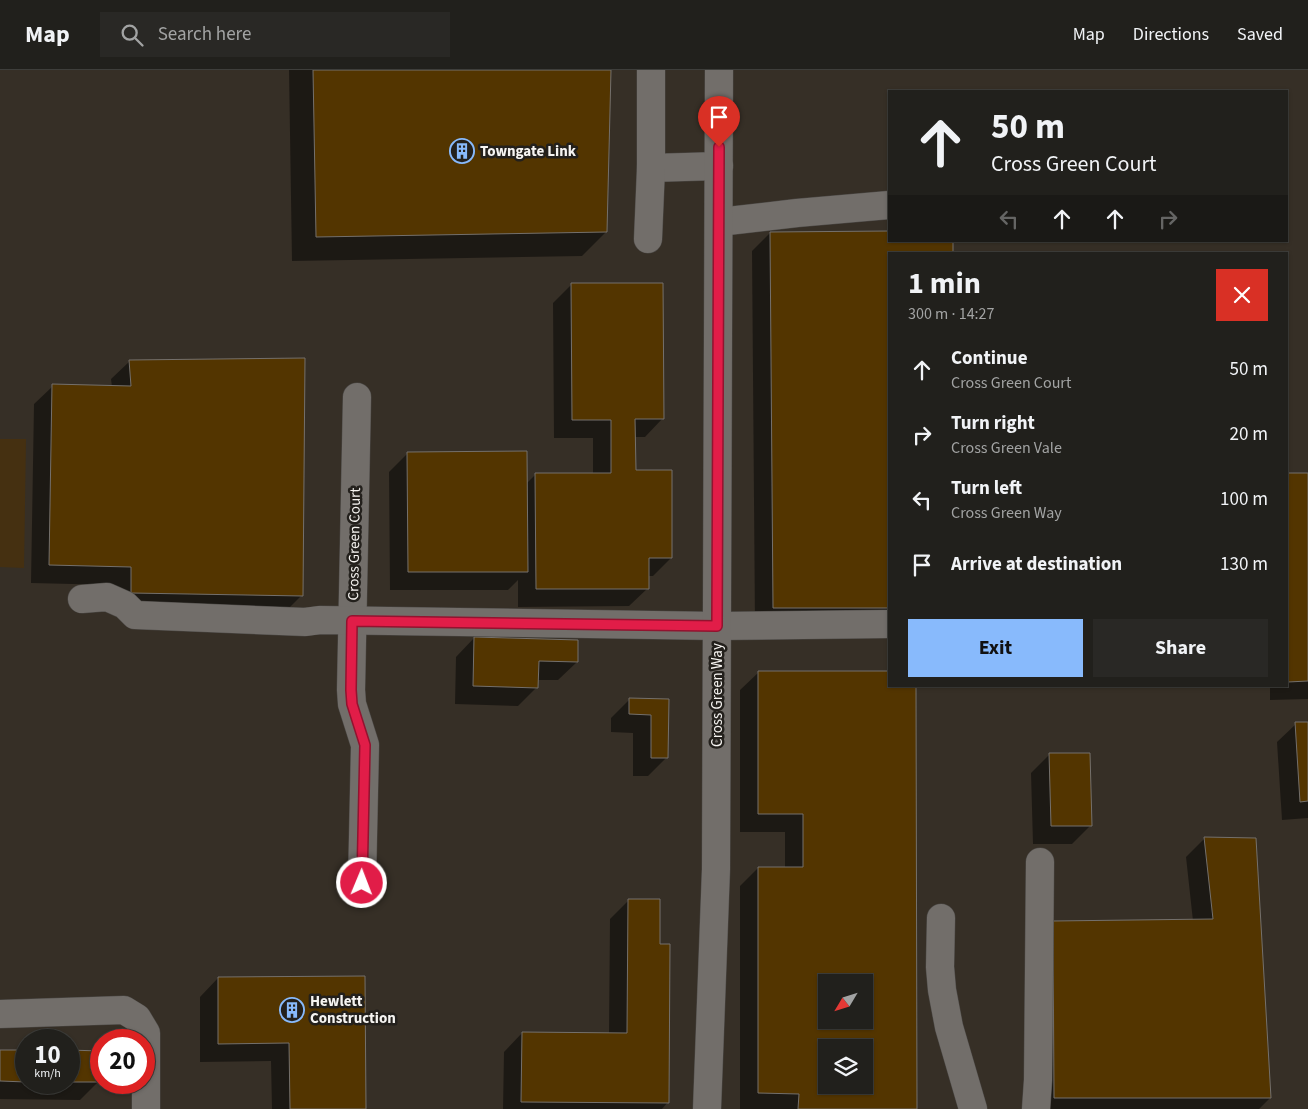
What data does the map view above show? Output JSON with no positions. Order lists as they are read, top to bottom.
{
  "streets": {
    "street": ["Cross Green Court", "Cross Green Way"]
  },
  "places": {
    "building": ["Towngate Link", "Hewlett Construction"]
  },
  "north": "bottom left",
  "page": {
    "header": "Map",
    "search": "Search here",
    "nav": ["Map", "Directions", "Saved"],
    "turn": ["50 m", "Cross Green Court"],
    "heading": ["1 min", "300 m · 14:27"],
    "list": [
      {
        "name": "Continue",
        "note": "Cross Green Court",
        "value": "50 m"
      },
      {
        "name": "Turn right",
        "note": "Cross Green Vale",
        "value": "20 m"
      },
      {
        "name": "Turn left",
        "note": "Cross Green Way",
        "value": "100 m"
      },
      {
        "name": "Arrive at destination",
        "value": "130 m"
      }
    ],
    "buttons": ["Exit", "Share"],
    "speed": "10 km/h",
    "limit": "20"
  }
}
